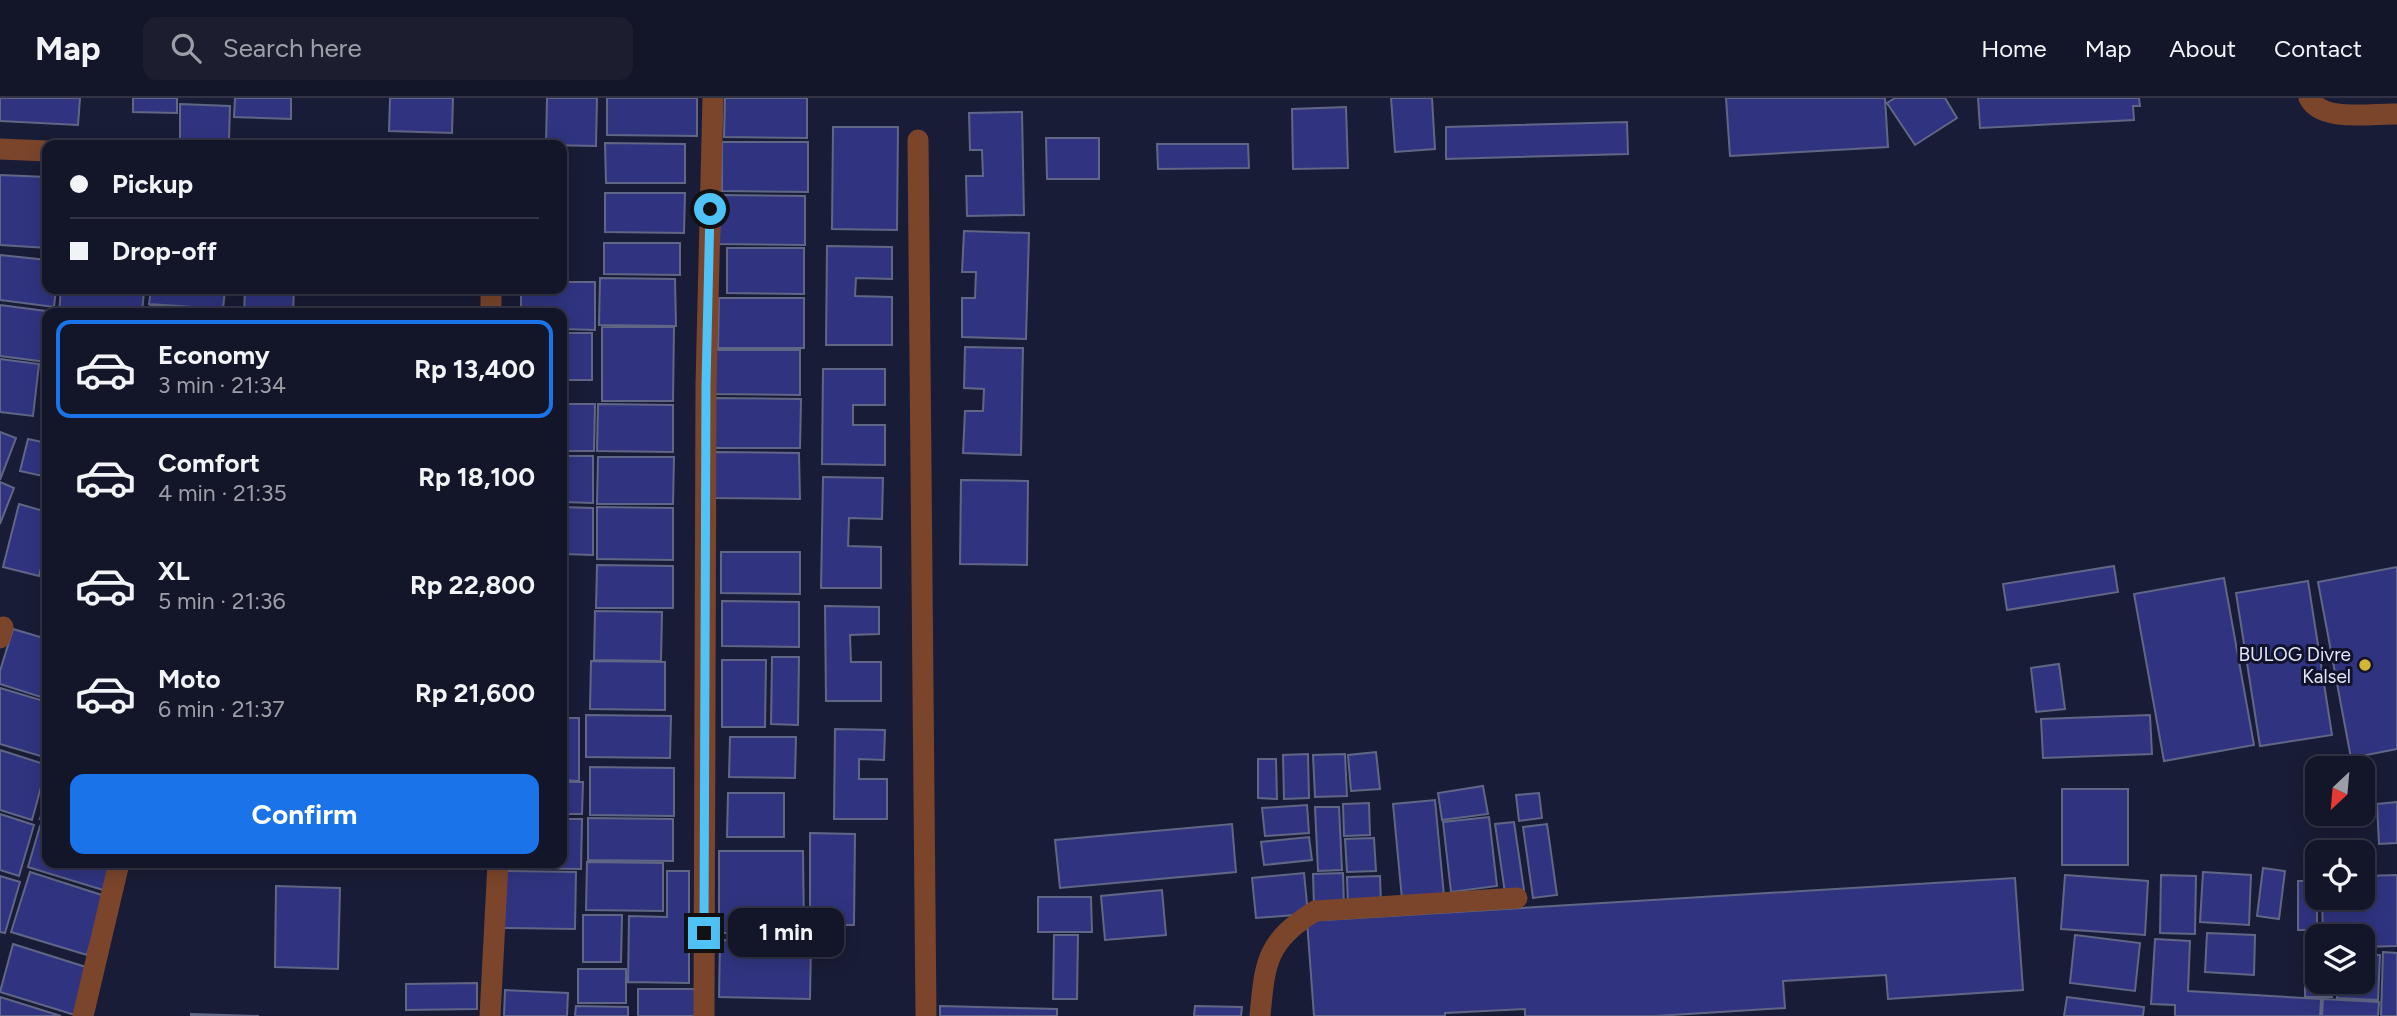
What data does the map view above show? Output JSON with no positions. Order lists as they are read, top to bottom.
{
  "places": ["BULOG Divre Kalsel"],
  "north": "bottom left",
  "page": {
    "header": "Map",
    "search": "Search here",
    "nav": [
      "Home",
      "Map",
      "About",
      "Contact"
    ],
    "banner": ["Pickup", "Drop-off"],
    "list": [
      {
        "name": "Economy",
        "note": "3 min · 21:34",
        "value": "Rp 13,400"
      },
      {
        "name": "Comfort",
        "note": "4 min · 21:35",
        "value": "Rp 18,100"
      },
      {
        "name": "XL",
        "note": "5 min · 21:36",
        "value": "Rp 22,800"
      },
      {
        "name": "Moto",
        "note": "6 min · 21:37",
        "value": "Rp 21,600"
      }
    ],
    "buttons": "Confirm",
    "bubble": "1 min"
  }
}
